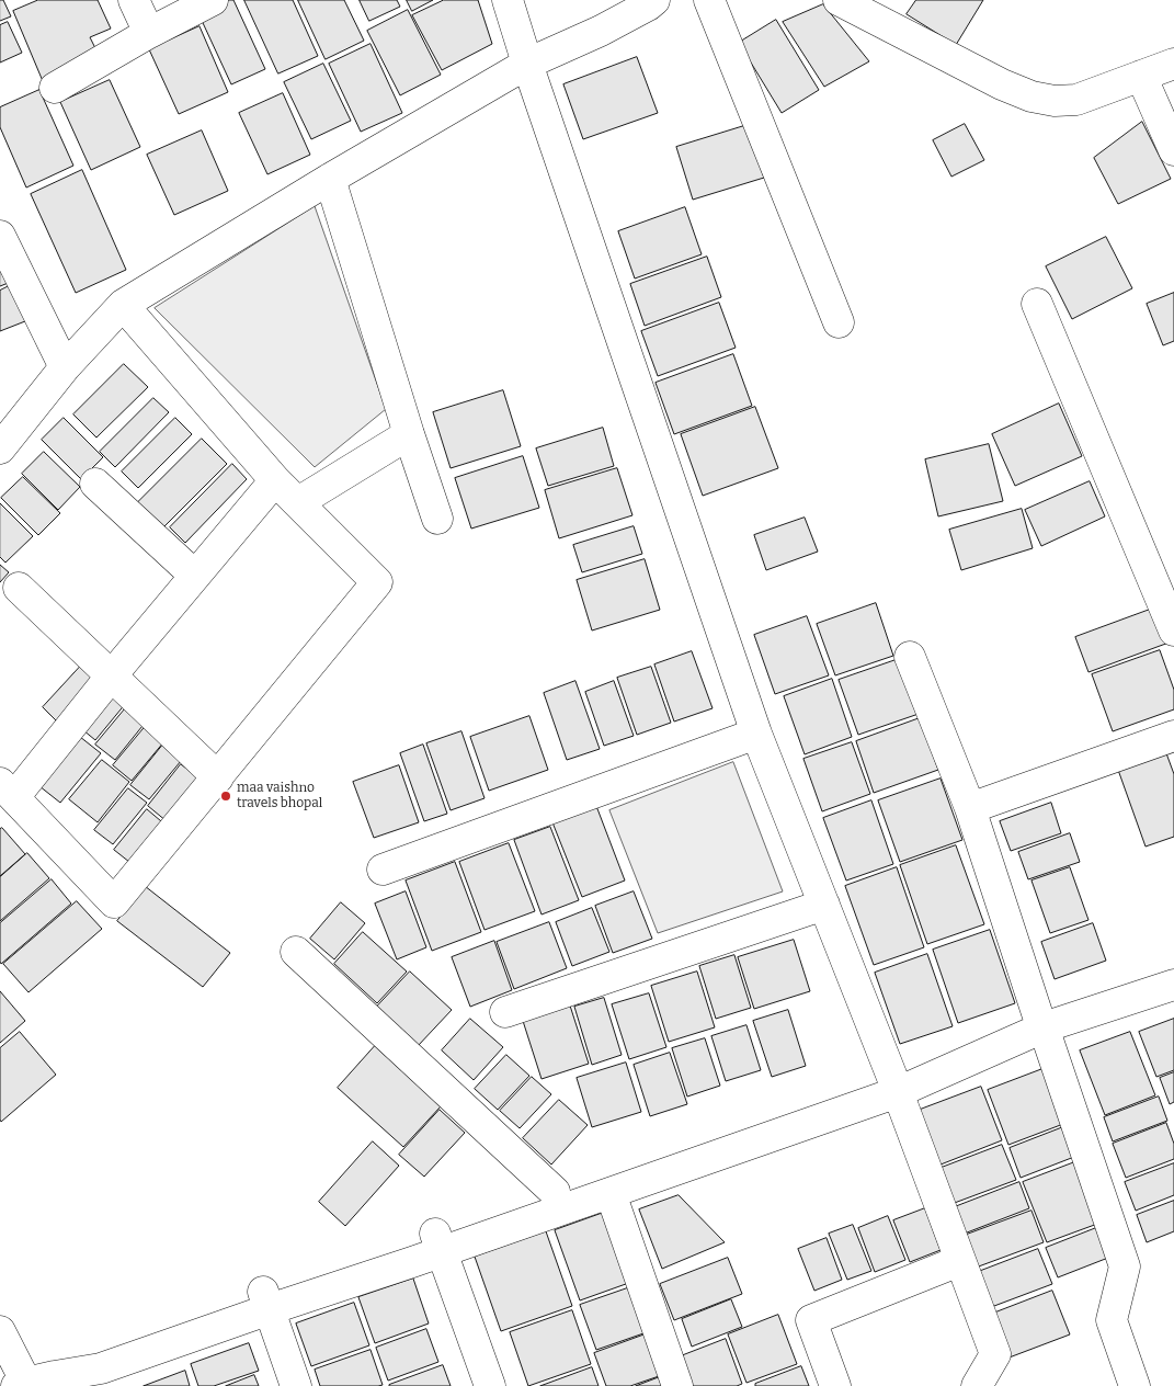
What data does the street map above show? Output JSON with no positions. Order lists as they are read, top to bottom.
{
  "places": ["maa vaishno travels bhopal"]
}
